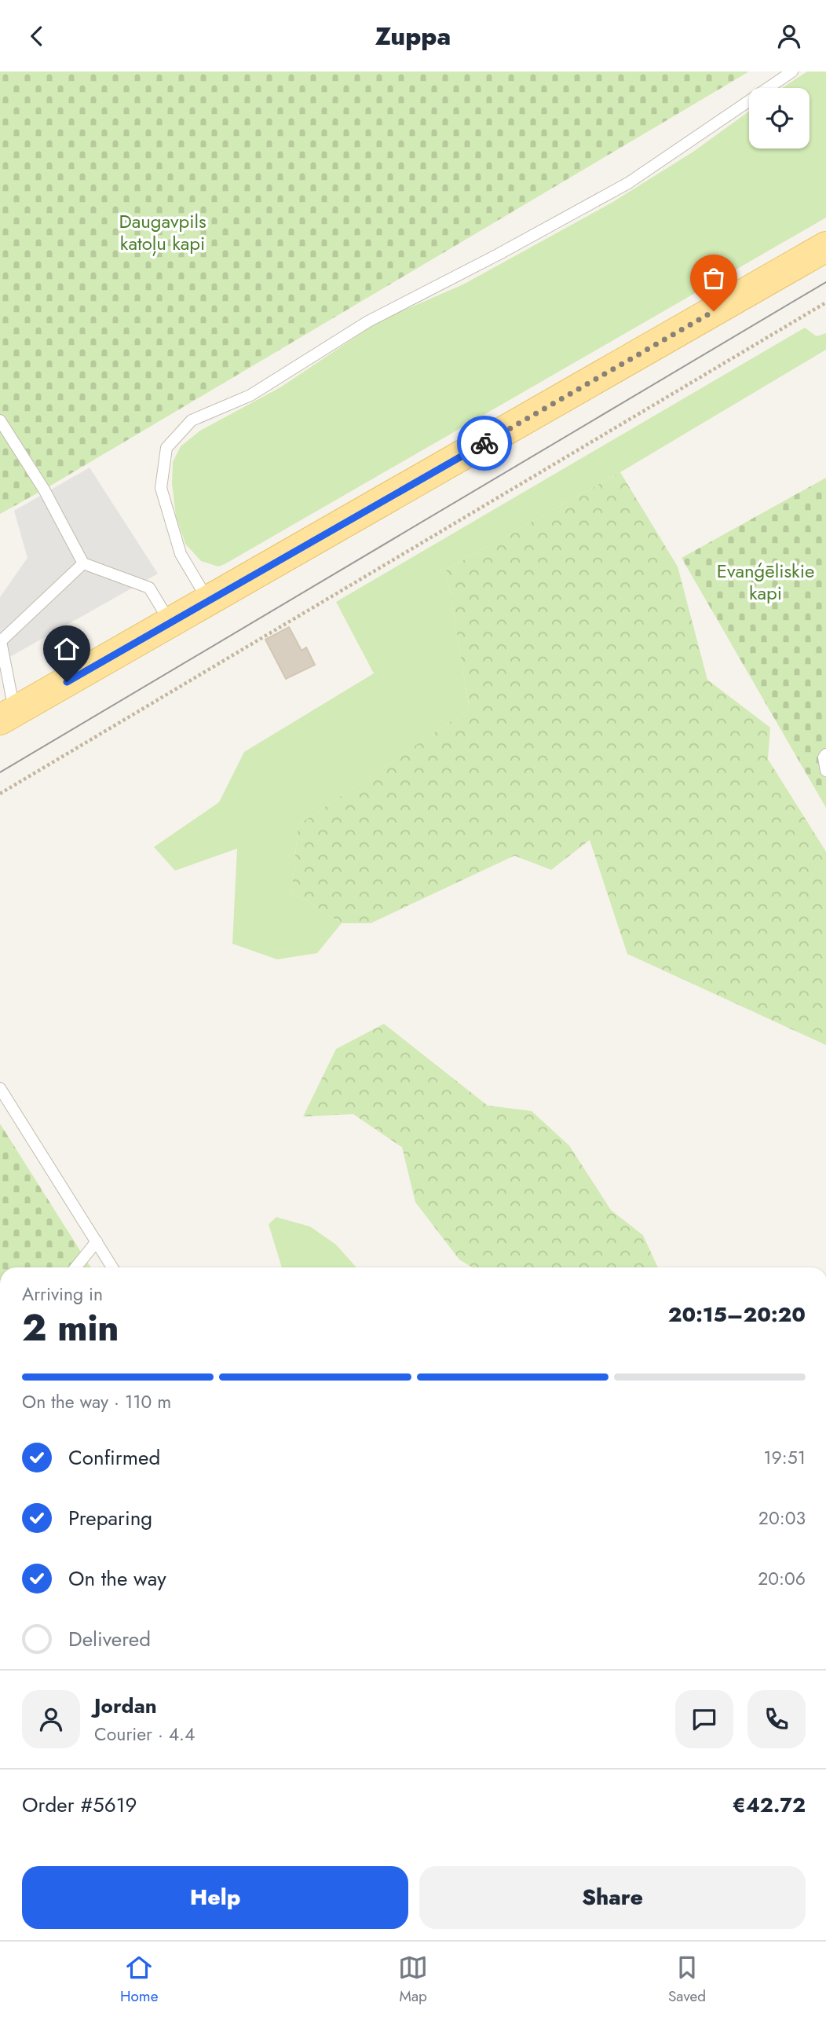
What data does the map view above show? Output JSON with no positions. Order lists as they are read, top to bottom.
{
  "parks": ["Daugavpils katoļu kapi", "Evanģēliskie kapi"],
  "page": {
    "header": "Zuppa",
    "heading": ["2 min", "Arriving in", "20:15–20:20"],
    "panel": [
      "Jordan",
      "Courier · 4.4",
      "Order #5619",
      "€42.72"
    ],
    "bar": "On the way · 110 m",
    "list": [
      ["Confirmed", "19:51"],
      ["Preparing", "20:03"],
      ["On the way", "20:06"],
      "Delivered"
    ],
    "buttons": ["Help", "Share"],
    "tabs": ["Home", "Map", "Saved"]
  }
}
